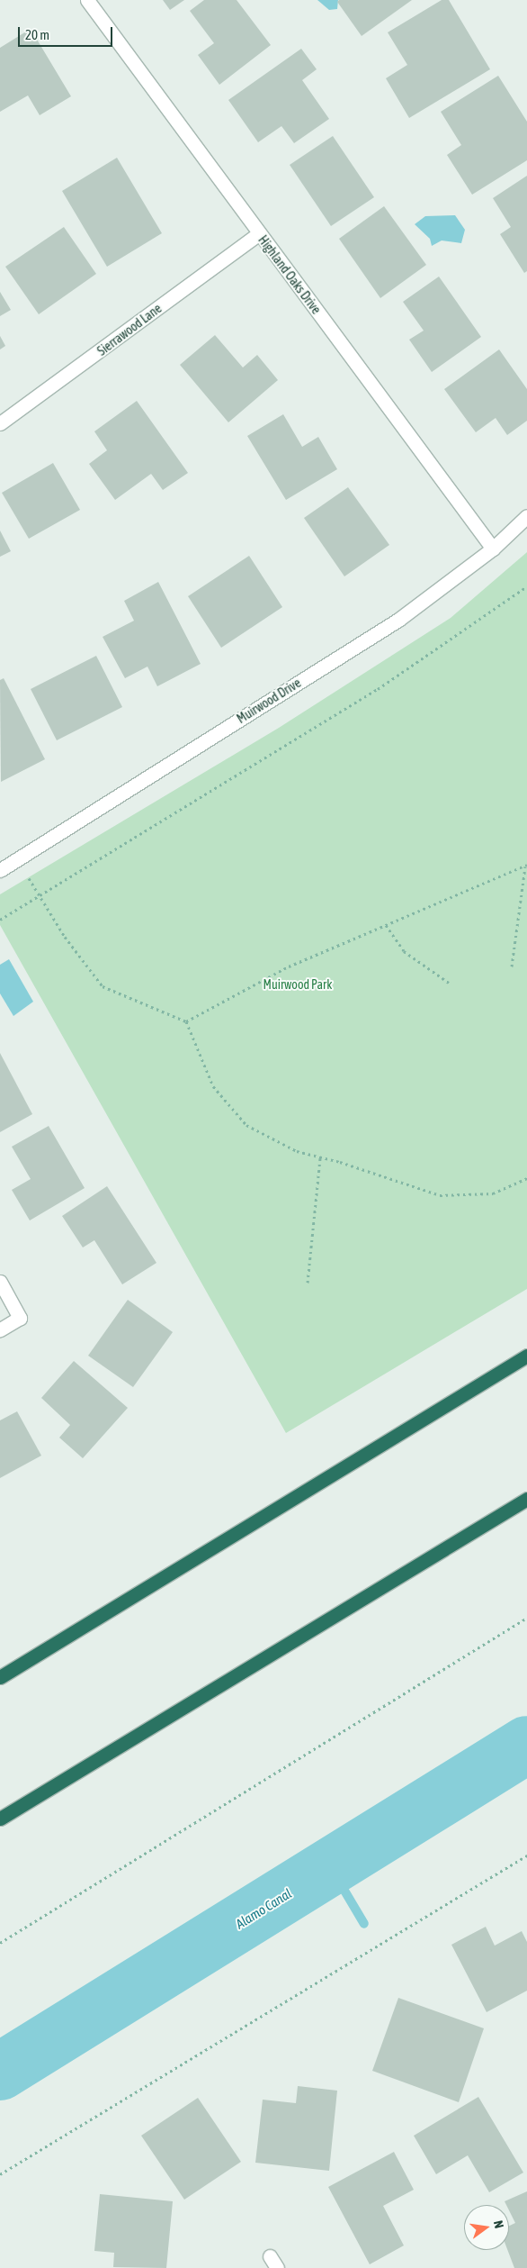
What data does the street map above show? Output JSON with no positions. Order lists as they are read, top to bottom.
{
  "streets": {
    "street": ["Highland Oaks Drive", "Sierrawood Lane", "Muirwood Drive"]
  },
  "crossings": [
    ["Highland Oaks Drive", "Sierrawood Lane"],
    ["Highland Oaks Drive", "Muirwood Drive"]
  ],
  "water": ["Alamo Canal"],
  "parks": ["Muirwood Park"],
  "scale_bar": "20 m",
  "north": "right"
}
